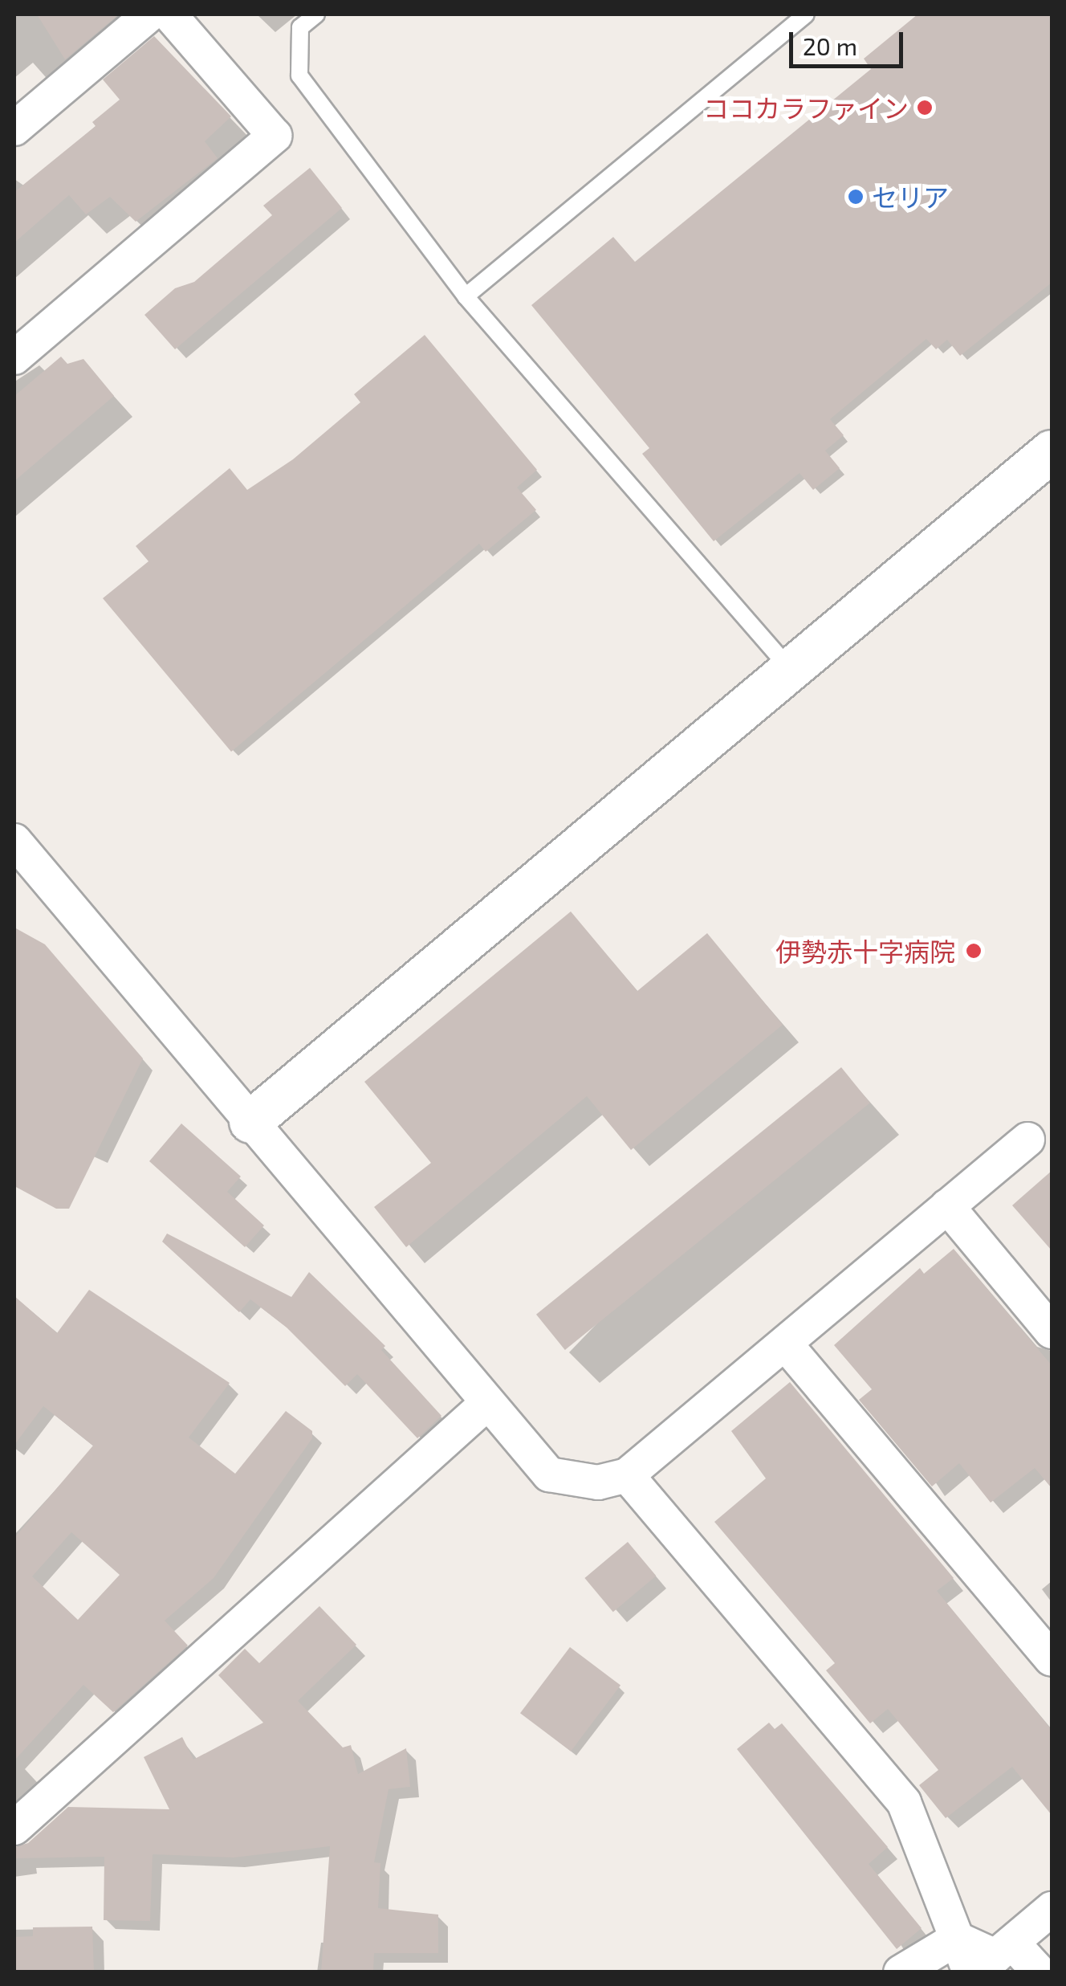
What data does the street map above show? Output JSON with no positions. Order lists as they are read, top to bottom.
{
  "places": ["ココカラファイン", "セリア", "伊勢赤十字病院"],
  "scale_bar": "20 m"
}
